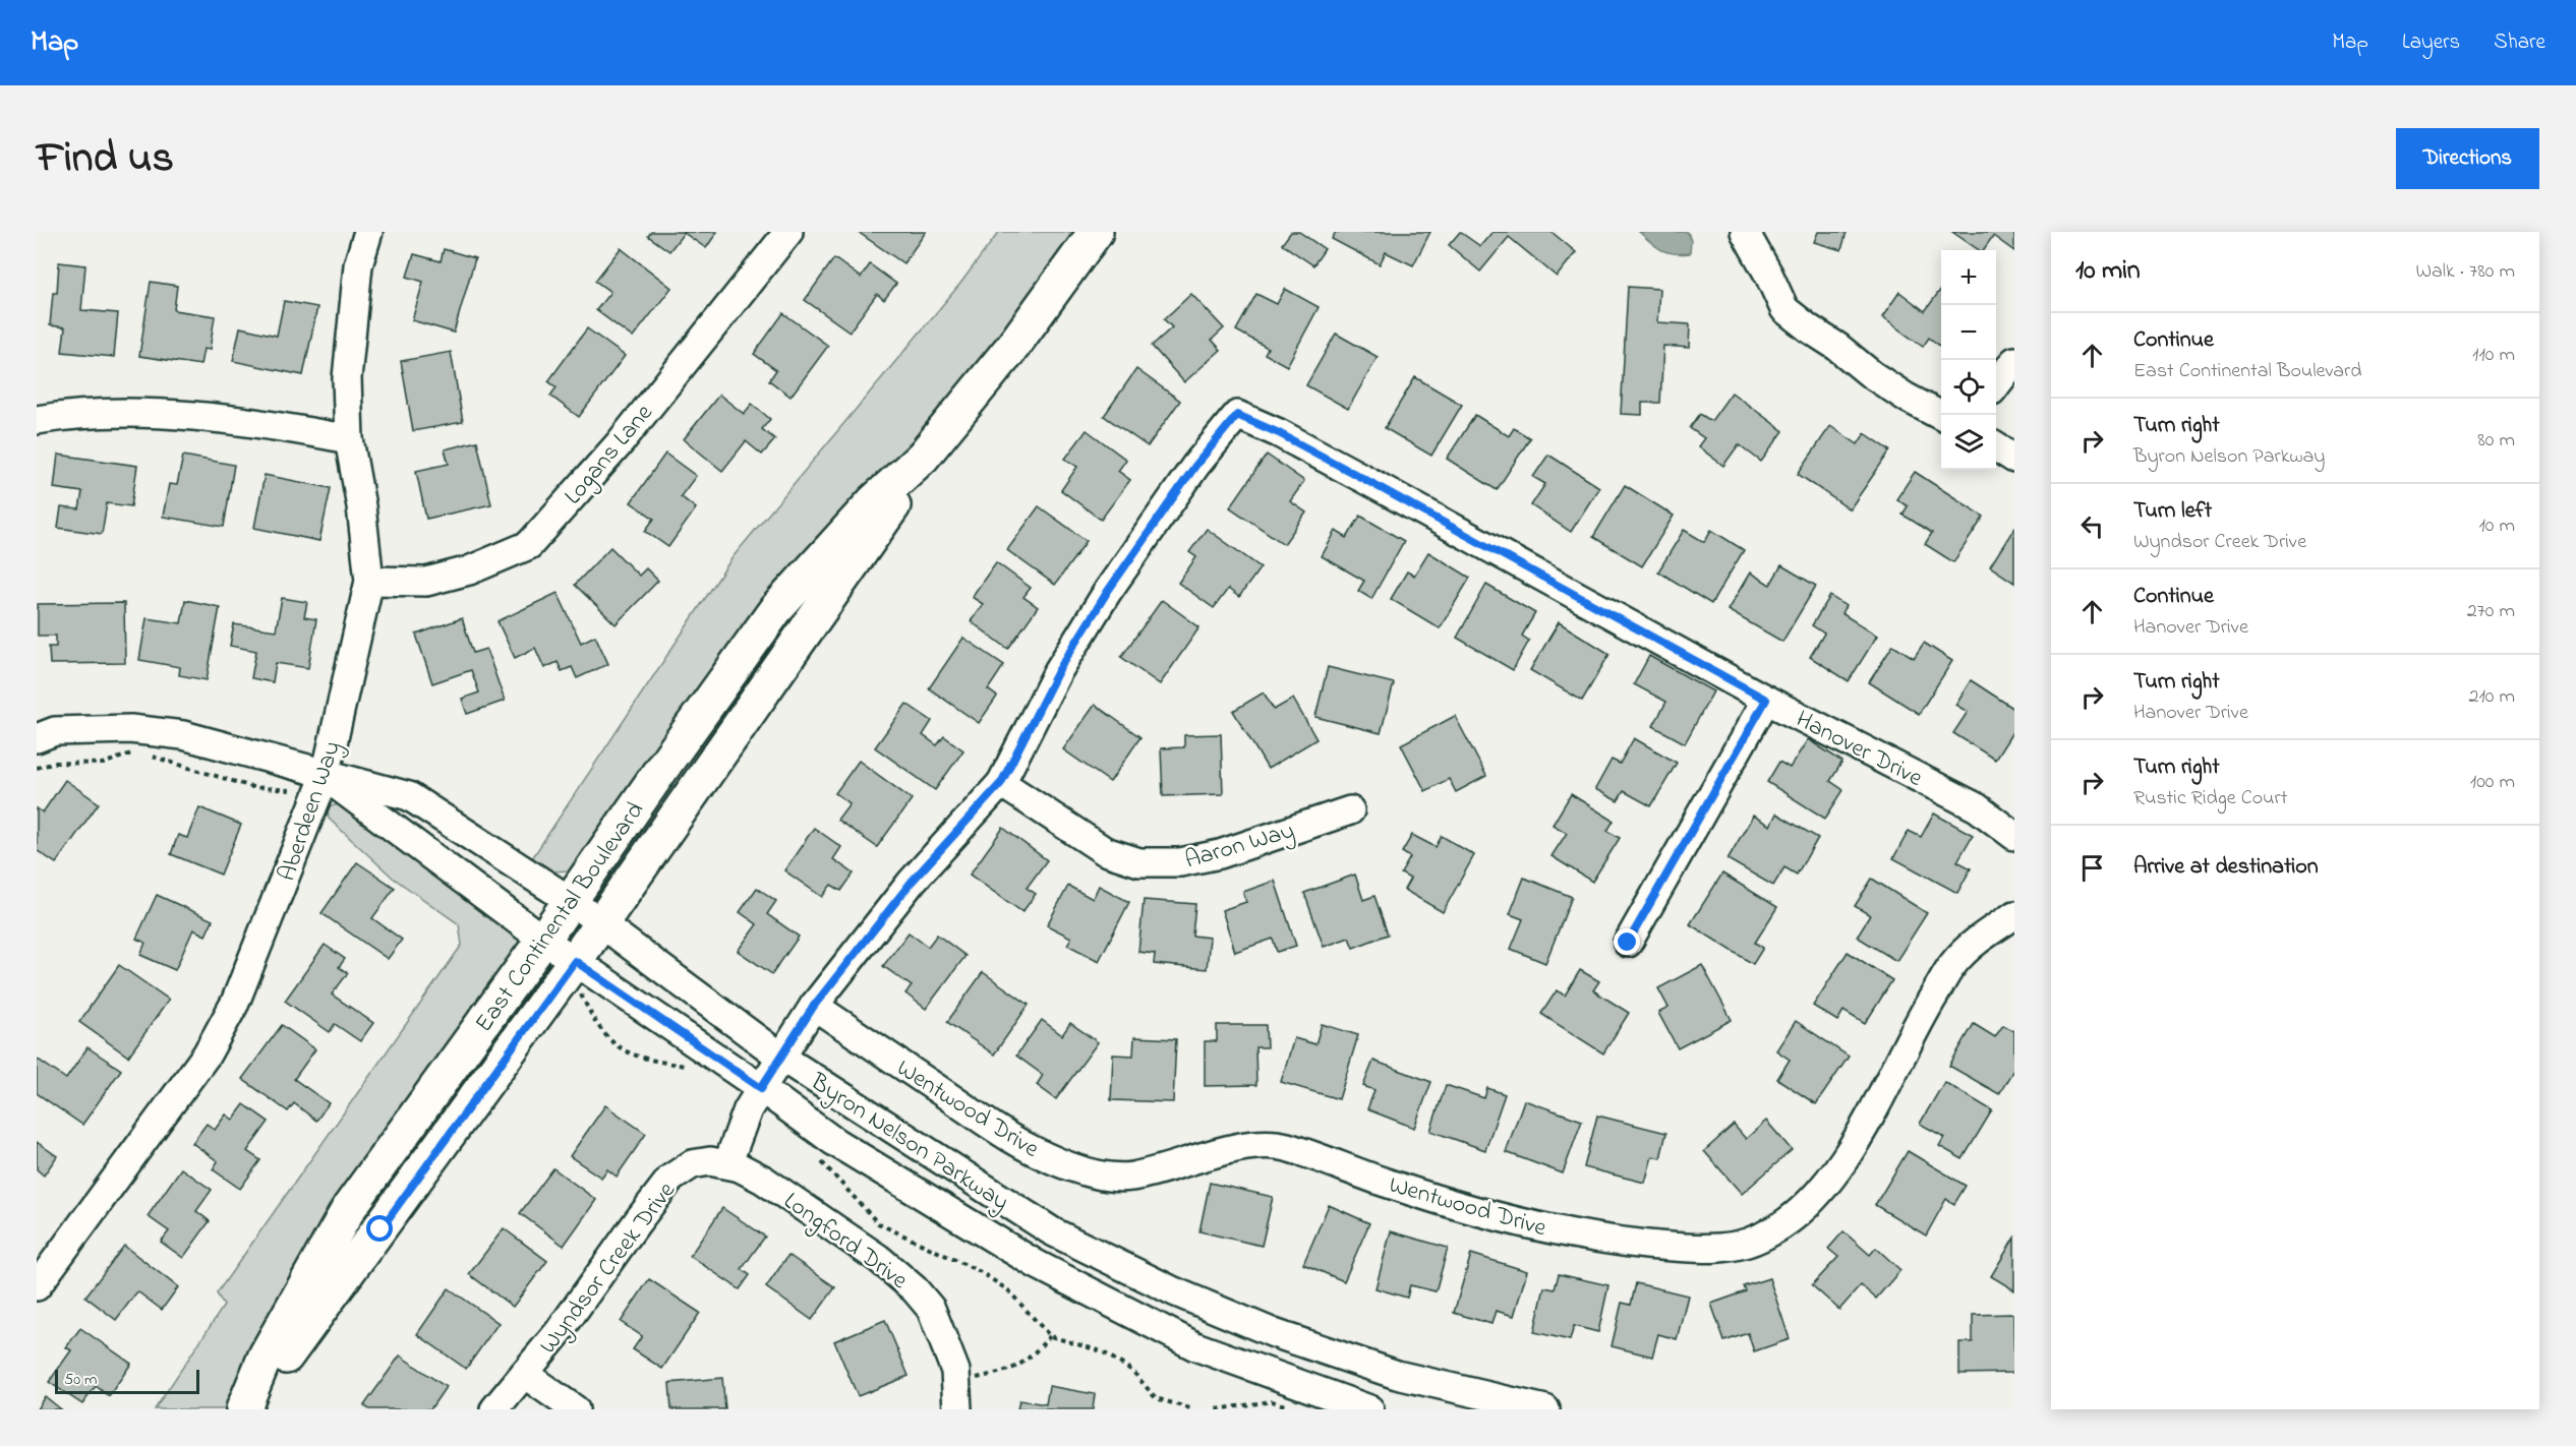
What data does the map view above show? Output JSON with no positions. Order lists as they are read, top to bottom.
{
  "streets": {
    "main road": ["East Continental Boulevard"],
    "street": [
      "Logans Lane",
      "Hanover Drive",
      "Aberdeen Way",
      "Aaron Way",
      "Wentwood Drive",
      "Byron Nelson Parkway",
      "Longford Drive",
      "Wyndsor Creek Drive"
    ]
  },
  "crossings": [
    ["Logans Lane", "Aberdeen Way"],
    ["Hanover Drive", "Aaron Way"],
    ["Hanover Drive", "Wentwood Drive"],
    ["Hanover Drive", "Byron Nelson Parkway"],
    ["Aberdeen Way", "Byron Nelson Parkway"],
    ["East Continental Boulevard", "Byron Nelson Parkway"],
    ["Longford Drive", "Wyndsor Creek Drive"]
  ],
  "scale_bar": "50 m",
  "page": {
    "header": "Map",
    "nav": ["Map", "Layers", "Share"],
    "title": "Find us",
    "buttons": "Directions",
    "heading": ["10 min", "Walk · 780 m"],
    "map_buttons": ["+", "−"],
    "list": [
      ["Continue", "East Continental Boulevard", "110 m"],
      ["Turn right", "Byron Nelson Parkway", "80 m"],
      ["Turn left", "Wyndsor Creek Drive", "10 m"],
      ["Continue", "Hanover Drive", "270 m"],
      ["Turn right", "Hanover Drive", "210 m"],
      ["Turn right", "Rustic Ridge Court", "100 m"],
      "Arrive at destination"
    ],
    "scale": "50 m"
  }
}
